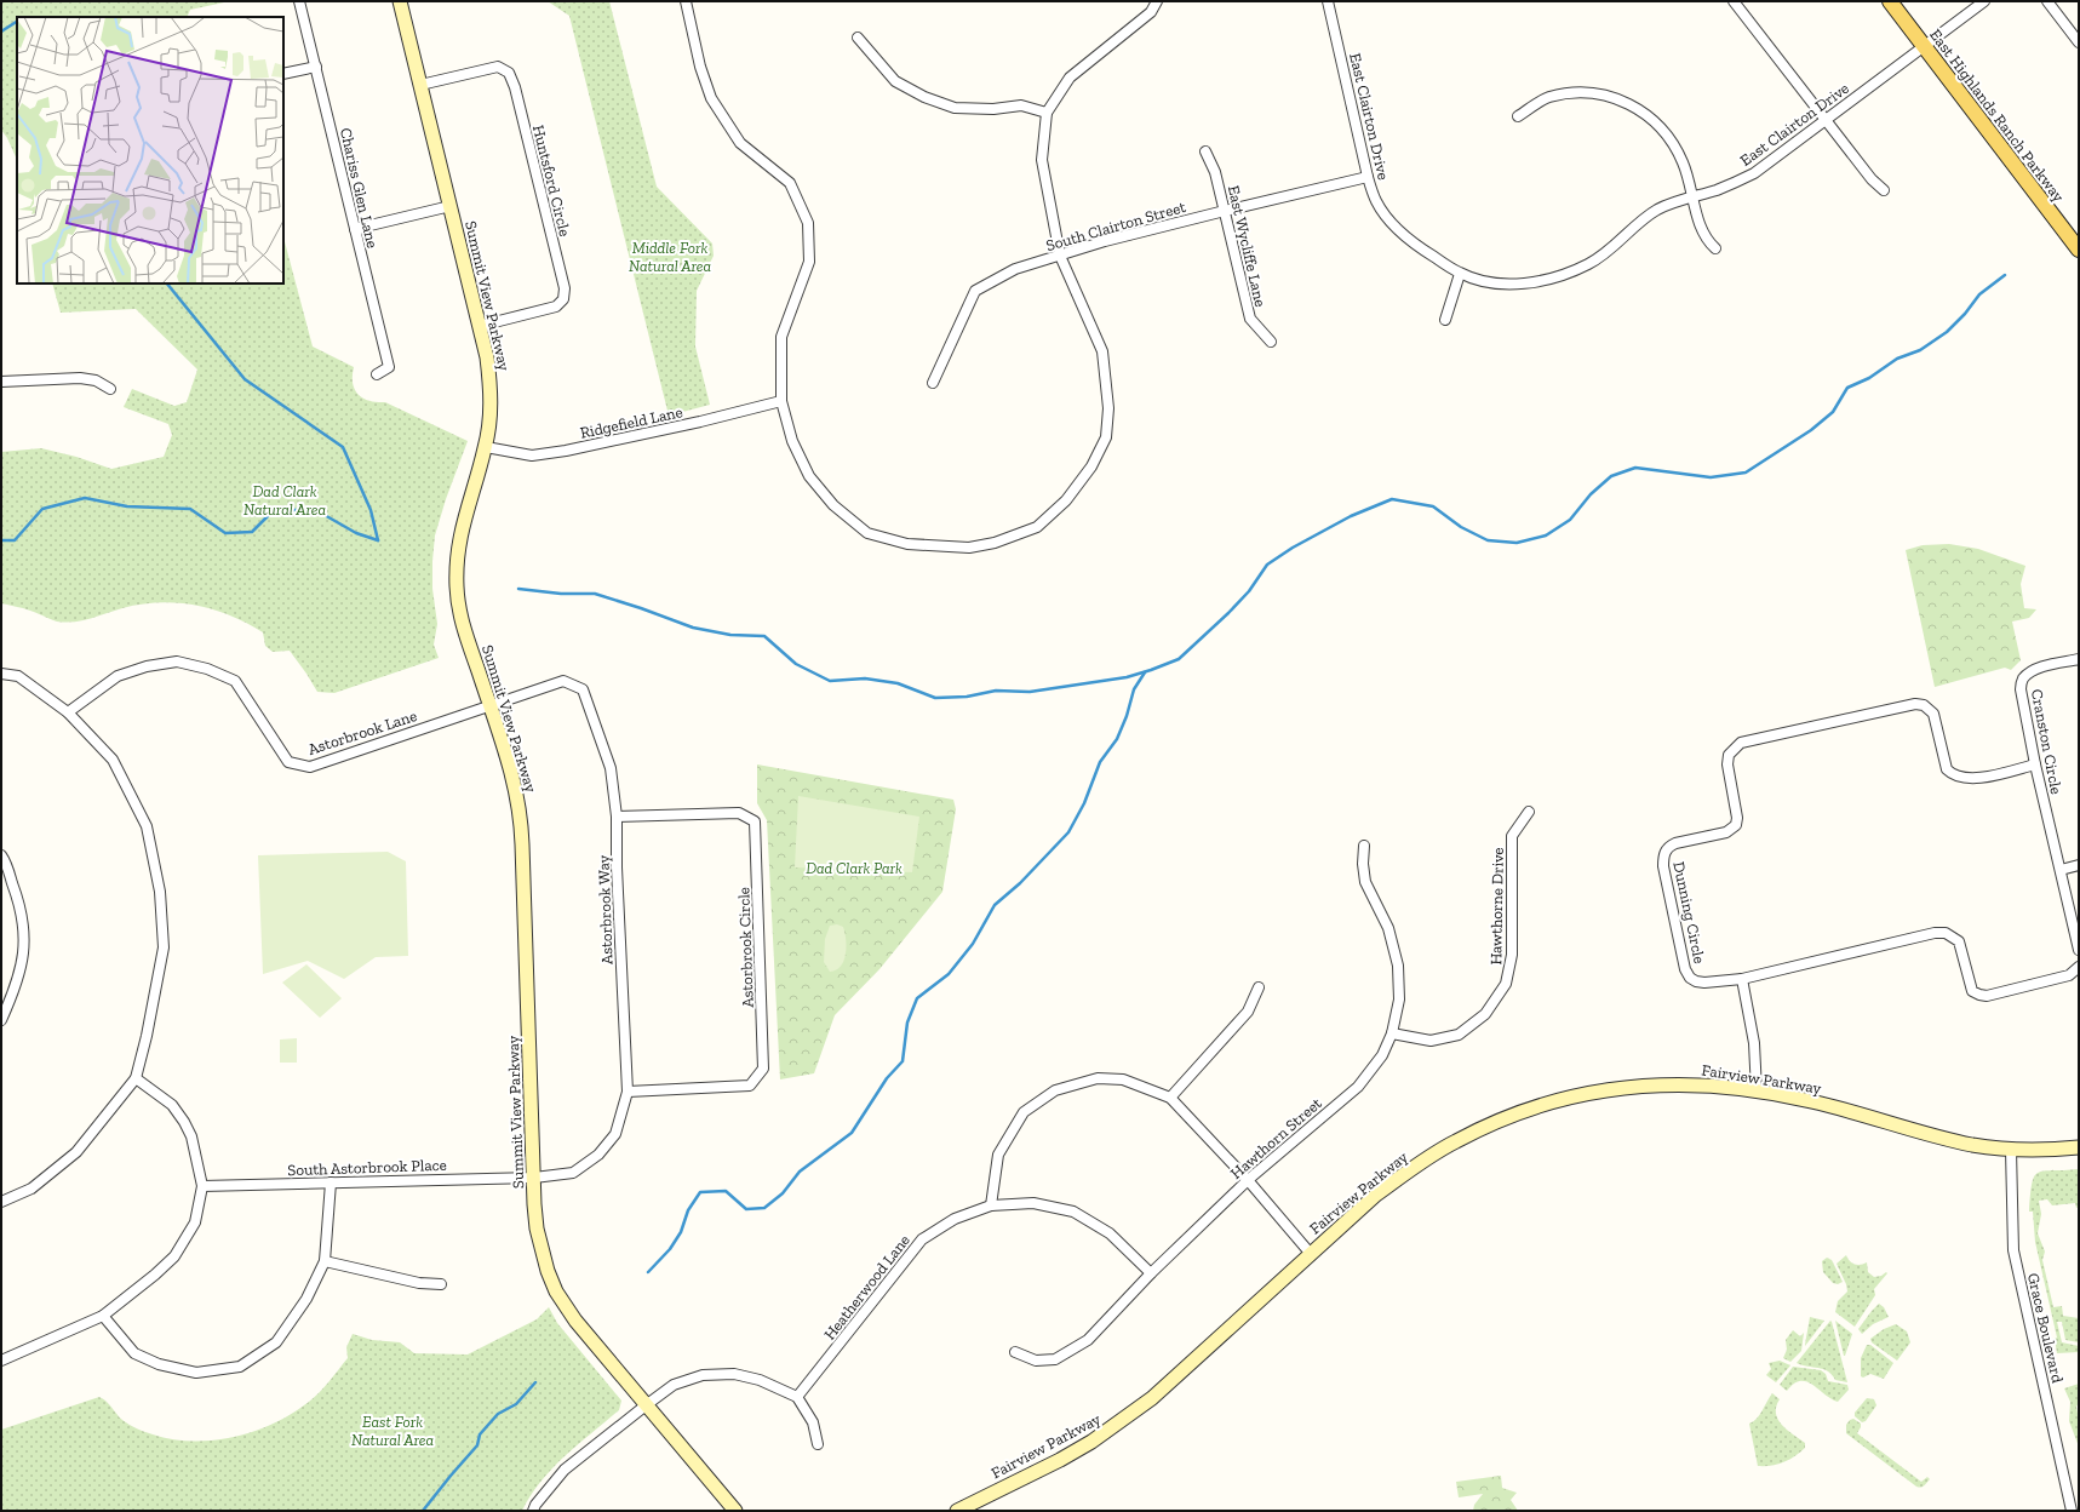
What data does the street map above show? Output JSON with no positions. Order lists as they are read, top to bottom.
{
  "streets": {
    "main road": ["East Highlands Ranch Parkway"],
    "street": [
      "East Clairton Drive",
      "Huntsford Circle",
      "Chariss Glen Lane",
      "South Clairton Street",
      "East Wycliffe Lane",
      "Summit View Parkway",
      "Ridgefield Lane",
      "Astorbrook Lane",
      "Cranston Circle",
      "Hawthorne Drive",
      "Astorbrook Way",
      "Dunning Circle",
      "Astorbrook Circle",
      "Fairview Parkway",
      "Hawthorn Street",
      "South Astorbrook Place",
      "Heatherwood Lane",
      "Grace Boulevard"
    ]
  },
  "crossings": [
    ["East Highlands Ranch Parkway", "East Clairton Drive"],
    ["East Clairton Drive", "South Clairton Street"],
    ["Huntsford Circle", "Summit View Parkway"],
    ["South Clairton Street", "East Wycliffe Lane"],
    ["Summit View Parkway", "Ridgefield Lane"],
    ["Summit View Parkway", "Astorbrook Lane"],
    ["Summit View Parkway", "Astorbrook Way"],
    ["Summit View Parkway", "South Astorbrook Place"],
    ["Astorbrook Lane", "Astorbrook Way"],
    ["Cranston Circle", "Dunning Circle"],
    ["Hawthorne Drive", "Hawthorn Street"],
    ["Astorbrook Way", "Astorbrook Circle"],
    ["Astorbrook Way", "South Astorbrook Place"],
    ["Fairview Parkway", "Grace Boulevard"],
    ["Hawthorn Street", "Heatherwood Lane"]
  ],
  "parks": [
    "Middle Fork Natural Area",
    "Dad Clark Natural Area",
    "Dad Clark Park",
    "East Fork Natural Area"
  ]
}
